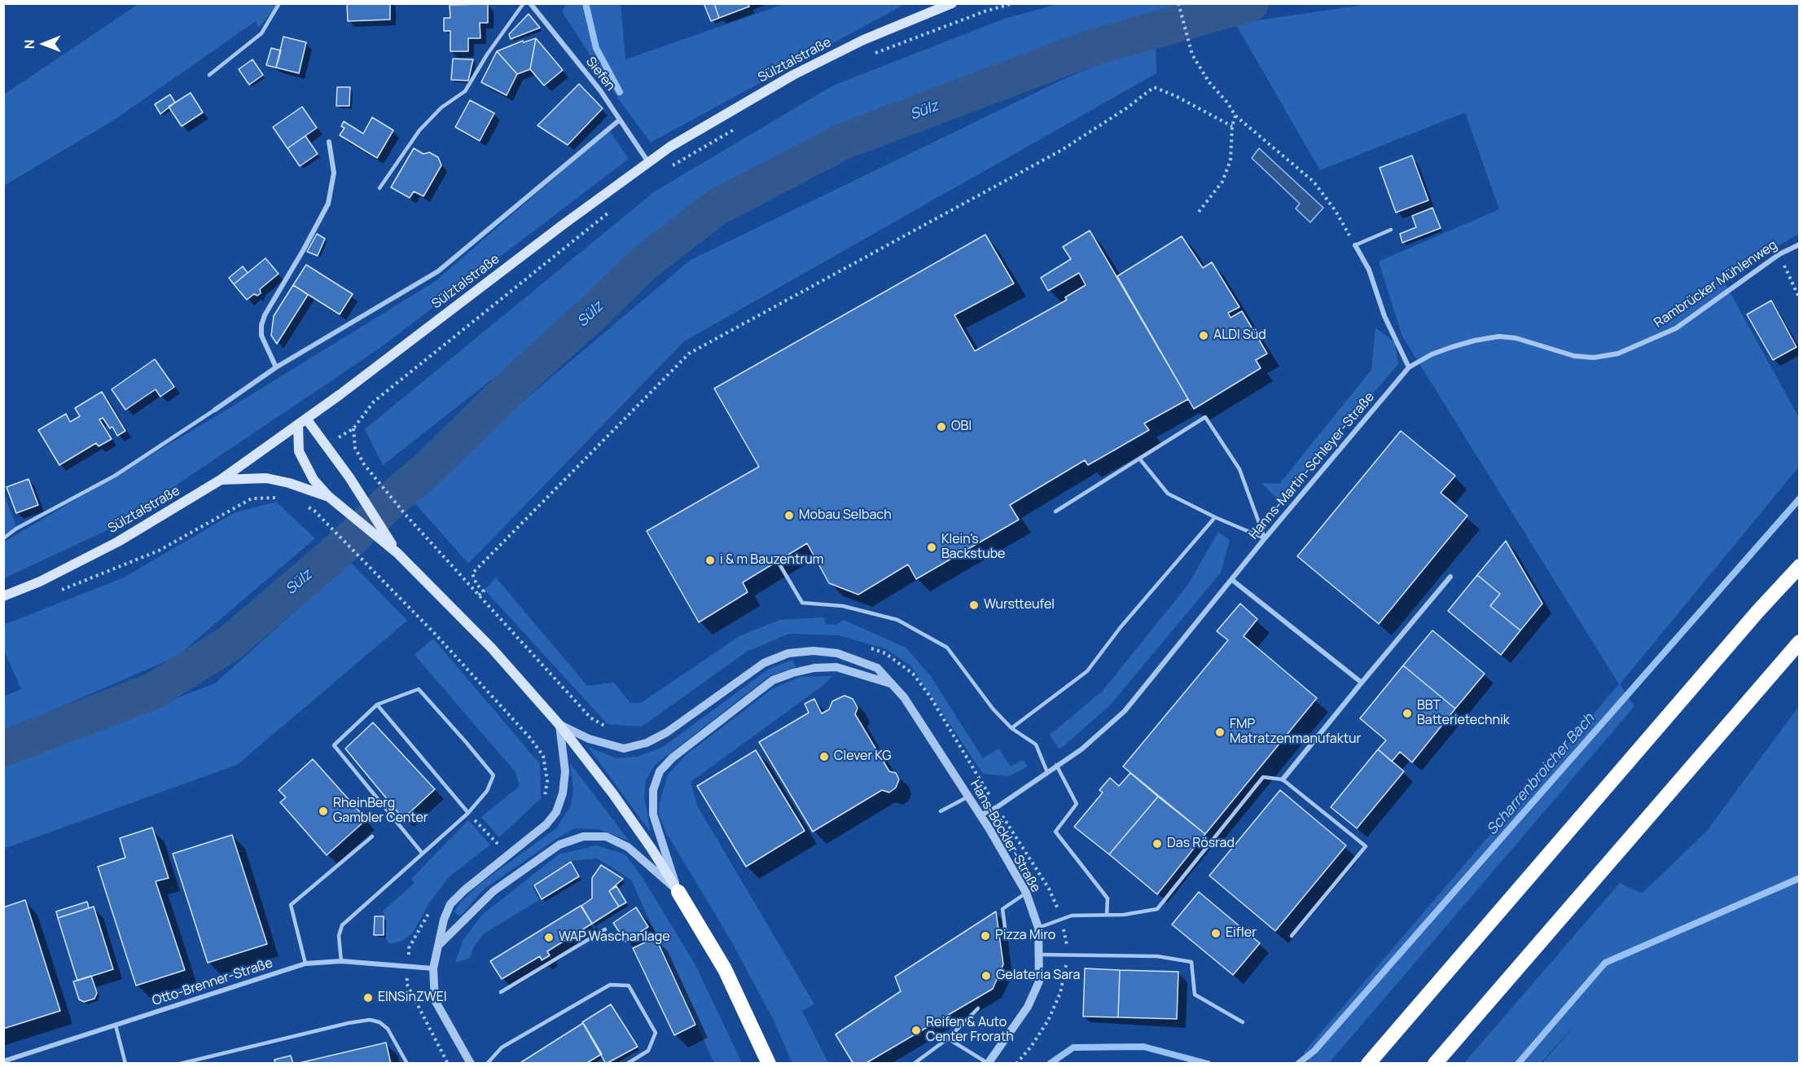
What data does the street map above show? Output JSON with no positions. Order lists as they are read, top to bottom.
{
  "streets": {
    "main road": ["Sülztalstraße"],
    "street": [
      "Siefen",
      "Rambrücker Mühlenweg",
      "Hanns-Martin-Schleyer-Straße",
      "Hans-Böckler-Straße",
      "Otto-Brenner-Straße"
    ]
  },
  "crossings": [
    ["Sülztalstraße", "Siefen"],
    ["Rambrücker Mühlenweg", "Hanns-Martin-Schleyer-Straße"],
    ["Hanns-Martin-Schleyer-Straße", "Hans-Böckler-Straße"]
  ],
  "water": ["Sülz", "Scharrenbroicher Bach"],
  "places": [
    "ALDI Süd",
    "OBI",
    "Mobau Selbach",
    "Klein's Backstube",
    "i & m Bauzentrum",
    "Wurstteufel",
    "BBT Batterietechnik",
    "FMP Matratzenmanufaktur",
    "Clever KG",
    "RheinBerg Gambler Center",
    "Das Rösrad",
    "Eifler",
    "Pizza Miro",
    "WAP Waschanlage",
    "Gelateria Sara",
    "EINSinZWEI",
    "Reifen & Auto Center Frorath"
  ],
  "north": "left"
}
